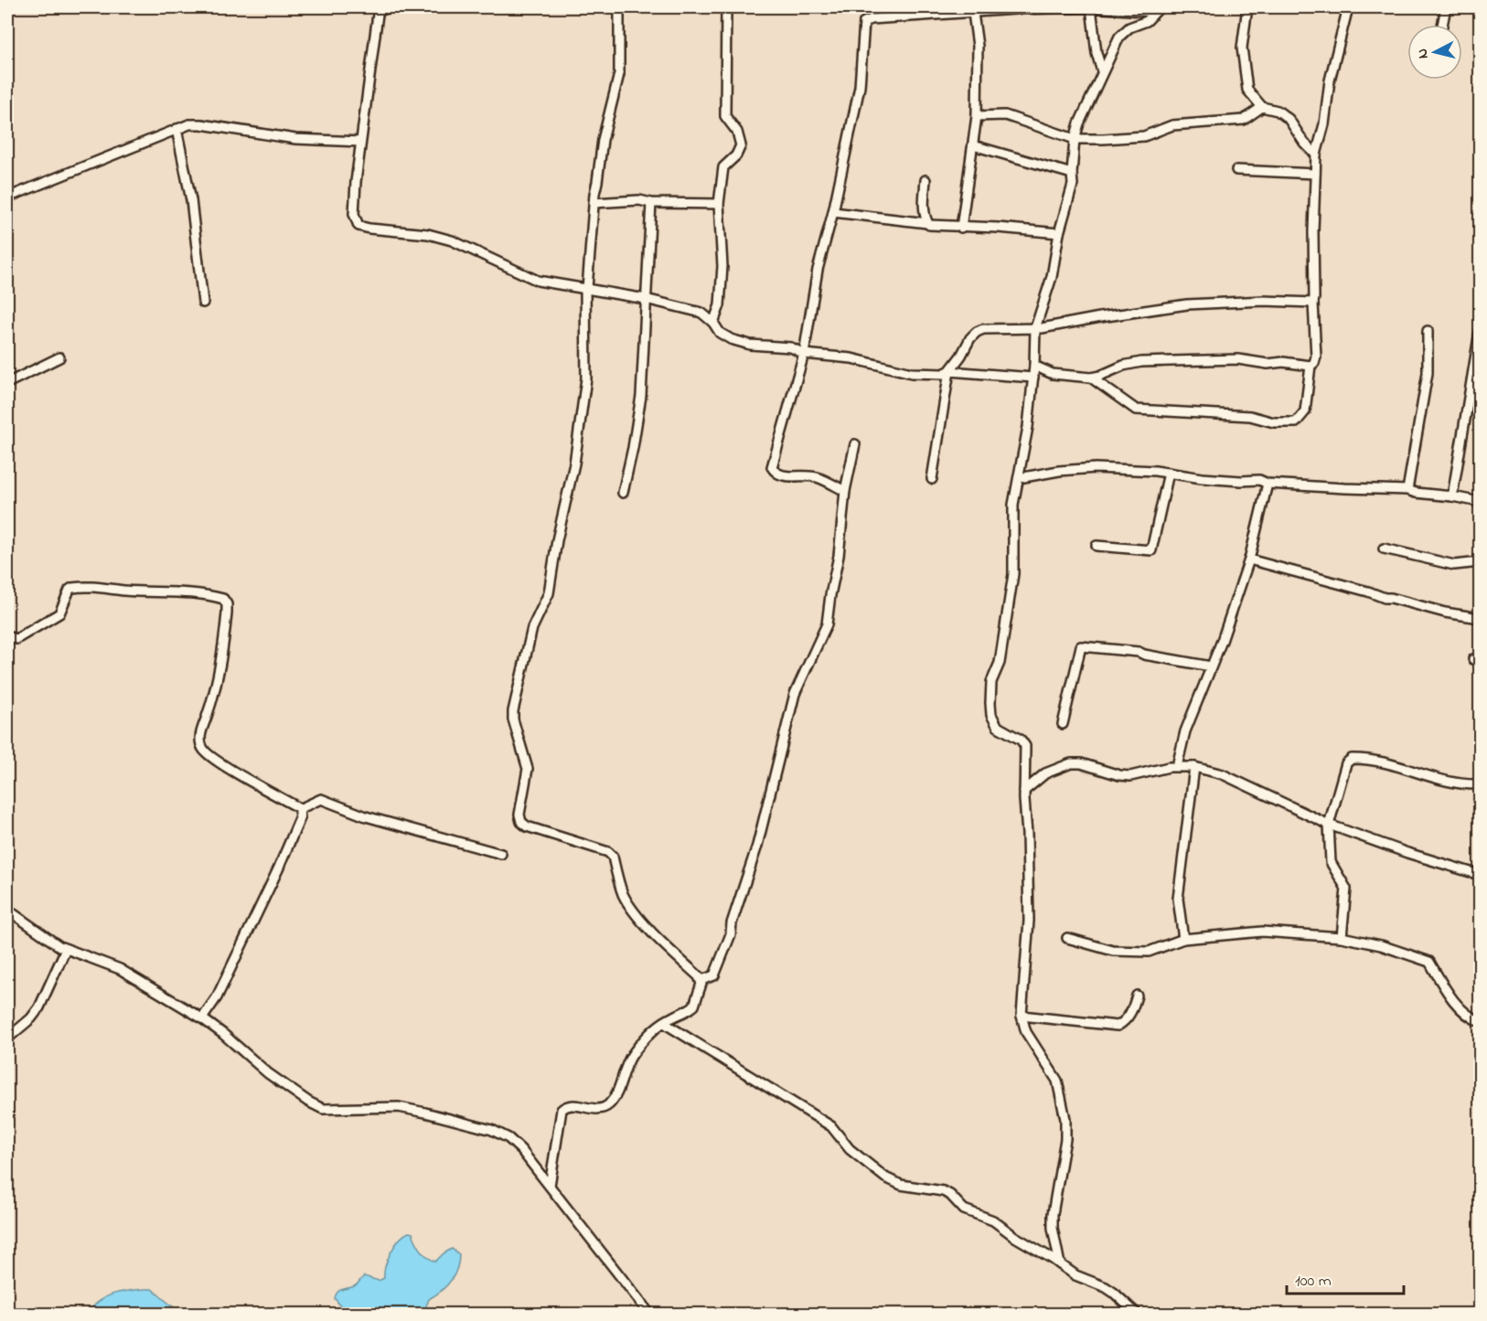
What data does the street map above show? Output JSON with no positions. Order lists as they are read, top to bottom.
{
  "scale_bar": "100 m",
  "north": "left"
}
